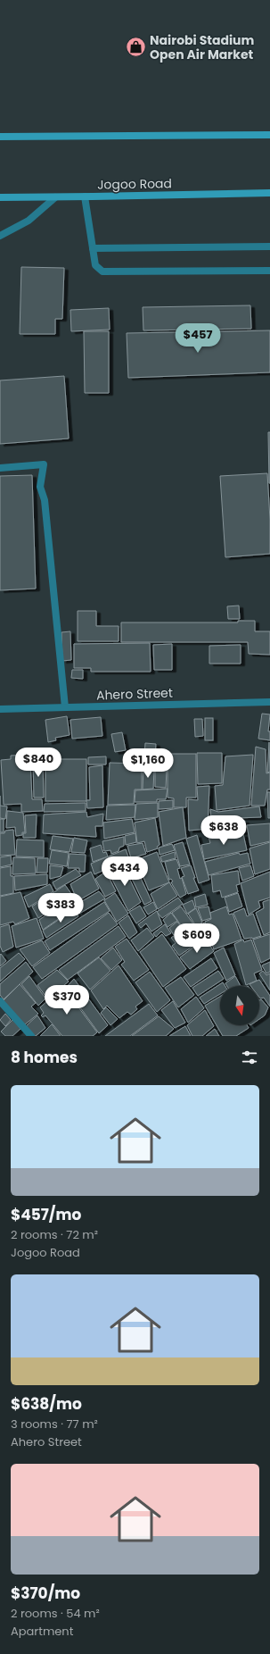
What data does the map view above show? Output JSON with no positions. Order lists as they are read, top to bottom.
{
  "streets": {
    "main road": ["Jogoo Road"],
    "street": ["Ahero Street"]
  },
  "places": {
    "shop": ["Nairobi Stadium Open Air Market"]
  },
  "north": "bottom",
  "page": {
    "price": [
      "$457",
      "$840",
      "$1,160",
      "$638",
      "$434",
      "$383",
      "$609",
      "$370"
    ],
    "heading": "8 homes",
    "list": [
      {
        "name": "$457/mo",
        "note": "2 rooms · 72 m² · Jogoo Road"
      },
      {
        "name": "$638/mo",
        "note": "3 rooms · 77 m² · Ahero Street"
      },
      {
        "name": "$370/mo",
        "note": "2 rooms · 54 m² · Apartment"
      }
    ]
  }
}
